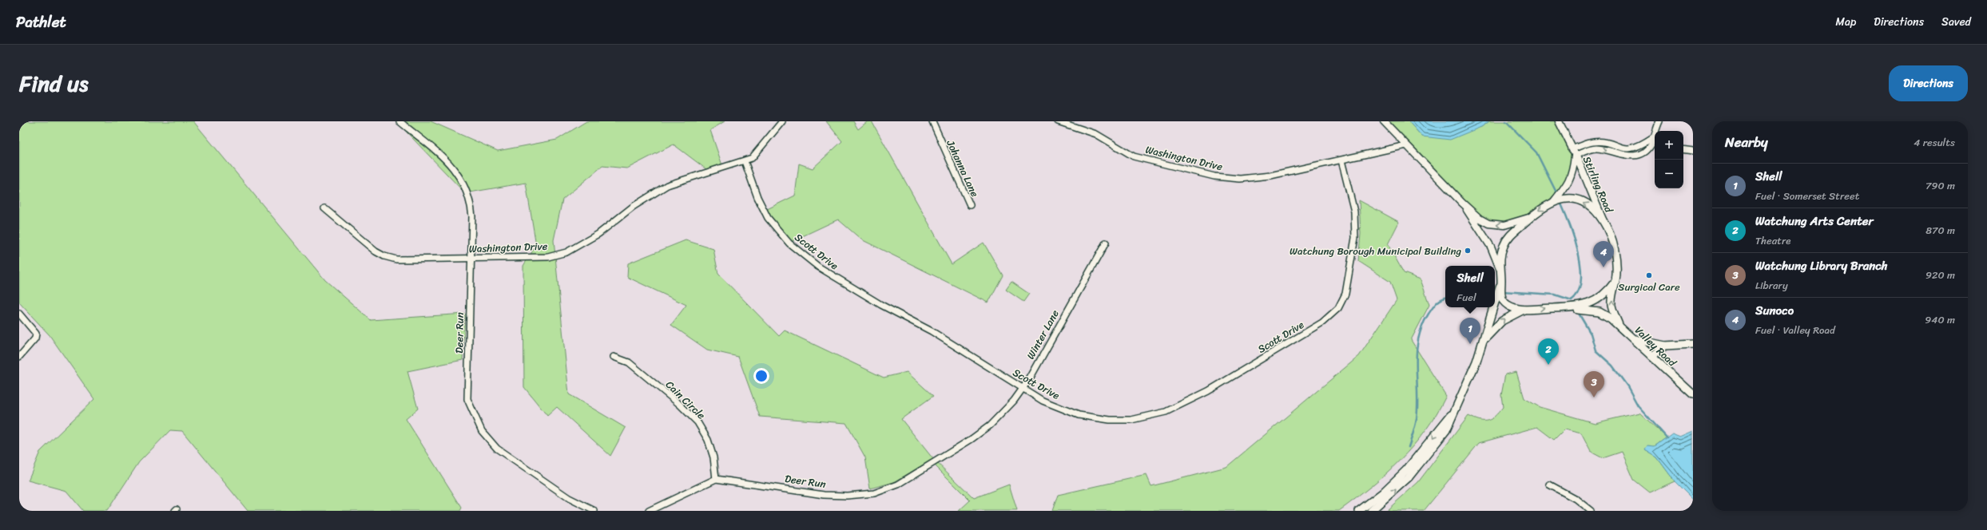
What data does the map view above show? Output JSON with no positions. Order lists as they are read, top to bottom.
{
  "streets": {
    "main road": ["Valley Road"],
    "street": [
      "Washington Drive",
      "Johanna Lane",
      "Stirling Road",
      "Scott Drive",
      "Deer Run",
      "Winter Lane",
      "Cain Circle"
    ]
  },
  "crossings": [
    ["Washington Drive", "Scott Drive"],
    ["Washington Drive", "Deer Run"],
    ["Stirling Road", "Valley Road"],
    ["Scott Drive", "Winter Lane"],
    ["Deer Run", "Winter Lane"],
    ["Deer Run", "Cain Circle"]
  ],
  "places": ["Watchung Borough Municipal Building", "Surgical Care"],
  "page": {
    "header": "Pathlet",
    "nav": ["Map", "Directions", "Saved"],
    "title": "Find us",
    "buttons": "Directions",
    "heading": ["Nearby", "4 results"],
    "map_buttons": ["+", "−"],
    "list": [
      {
        "mark": "1",
        "name": "Shell",
        "note": "Fuel · Somerset Street",
        "value": "790 m"
      },
      {
        "mark": "2",
        "name": "Watchung Arts Center",
        "note": "Theatre",
        "value": "870 m"
      },
      {
        "mark": "3",
        "name": "Watchung Library Branch",
        "note": "Library",
        "value": "920 m"
      },
      {
        "mark": "4",
        "name": "Sunoco",
        "note": "Fuel · Valley Road",
        "value": "940 m"
      }
    ],
    "pins": [
      "4",
      "1",
      "2",
      "3"
    ],
    "popup": ["Shell", "Fuel"]
  }
}
